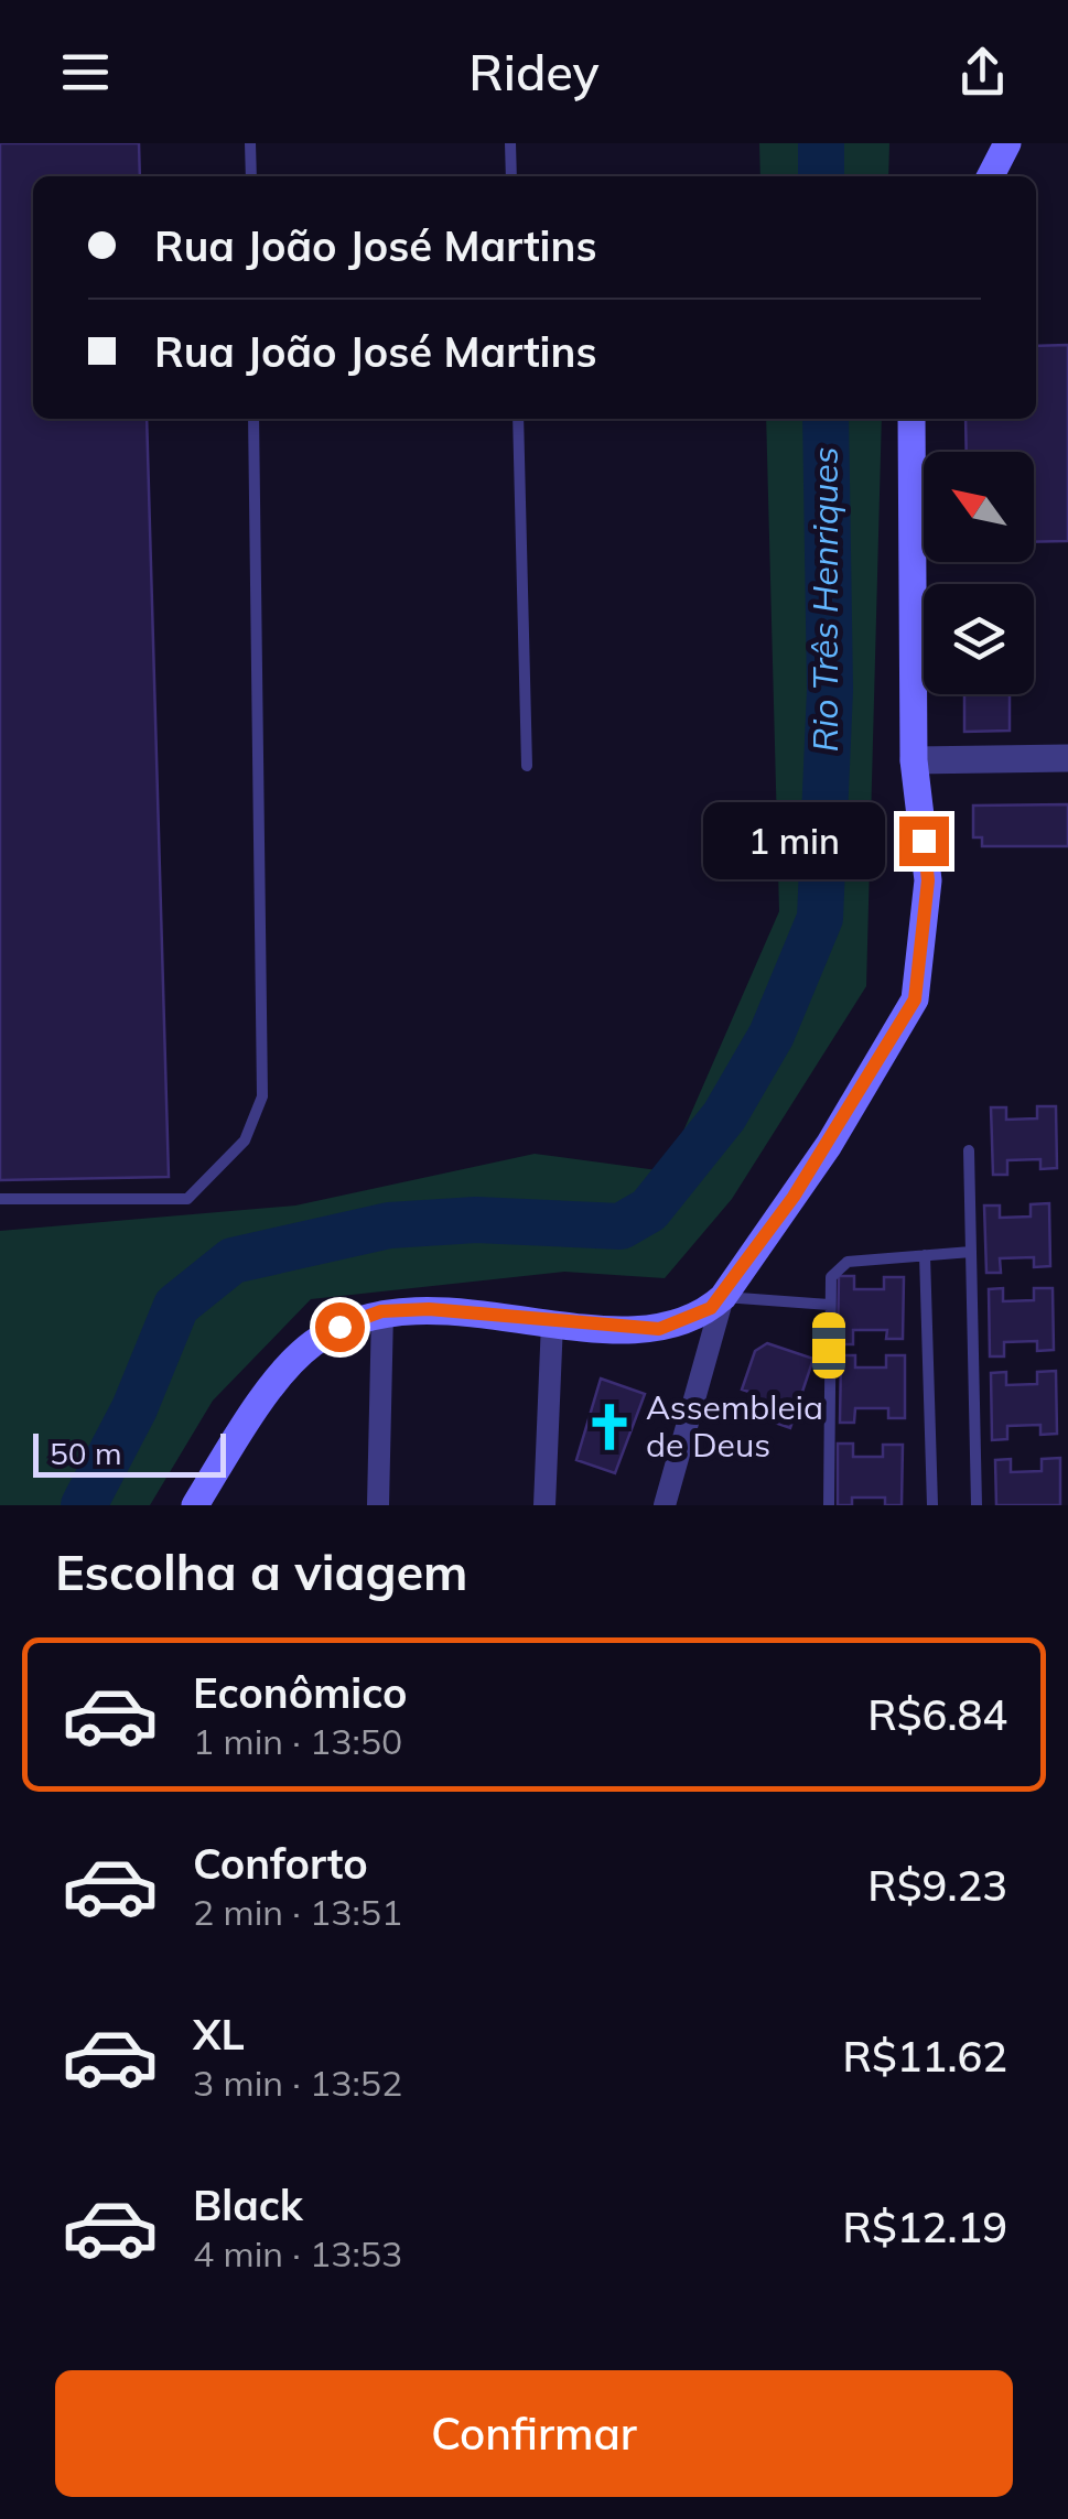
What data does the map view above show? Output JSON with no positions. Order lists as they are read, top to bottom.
{
  "water": ["Rio Três Henriques"],
  "places": {
    "church": ["Assembleia de Deus"]
  },
  "scale_bar": "50 m",
  "north": "top left",
  "page": {
    "header": "Ridey",
    "banner": ["Rua João José Martins", "Rua João José Martins"],
    "bubble": "1 min",
    "scale": "50 m",
    "heading": "Escolha a viagem",
    "list": [
      {
        "name": "Econômico",
        "note": "1 min · 13:50",
        "value": "R$6.84"
      },
      {
        "name": "Conforto",
        "note": "2 min · 13:51",
        "value": "R$9.23"
      },
      {
        "name": "XL",
        "note": "3 min · 13:52",
        "value": "R$11.62"
      },
      {
        "name": "Black",
        "note": "4 min · 13:53",
        "value": "R$12.19"
      }
    ],
    "buttons": "Confirmar"
  }
}
